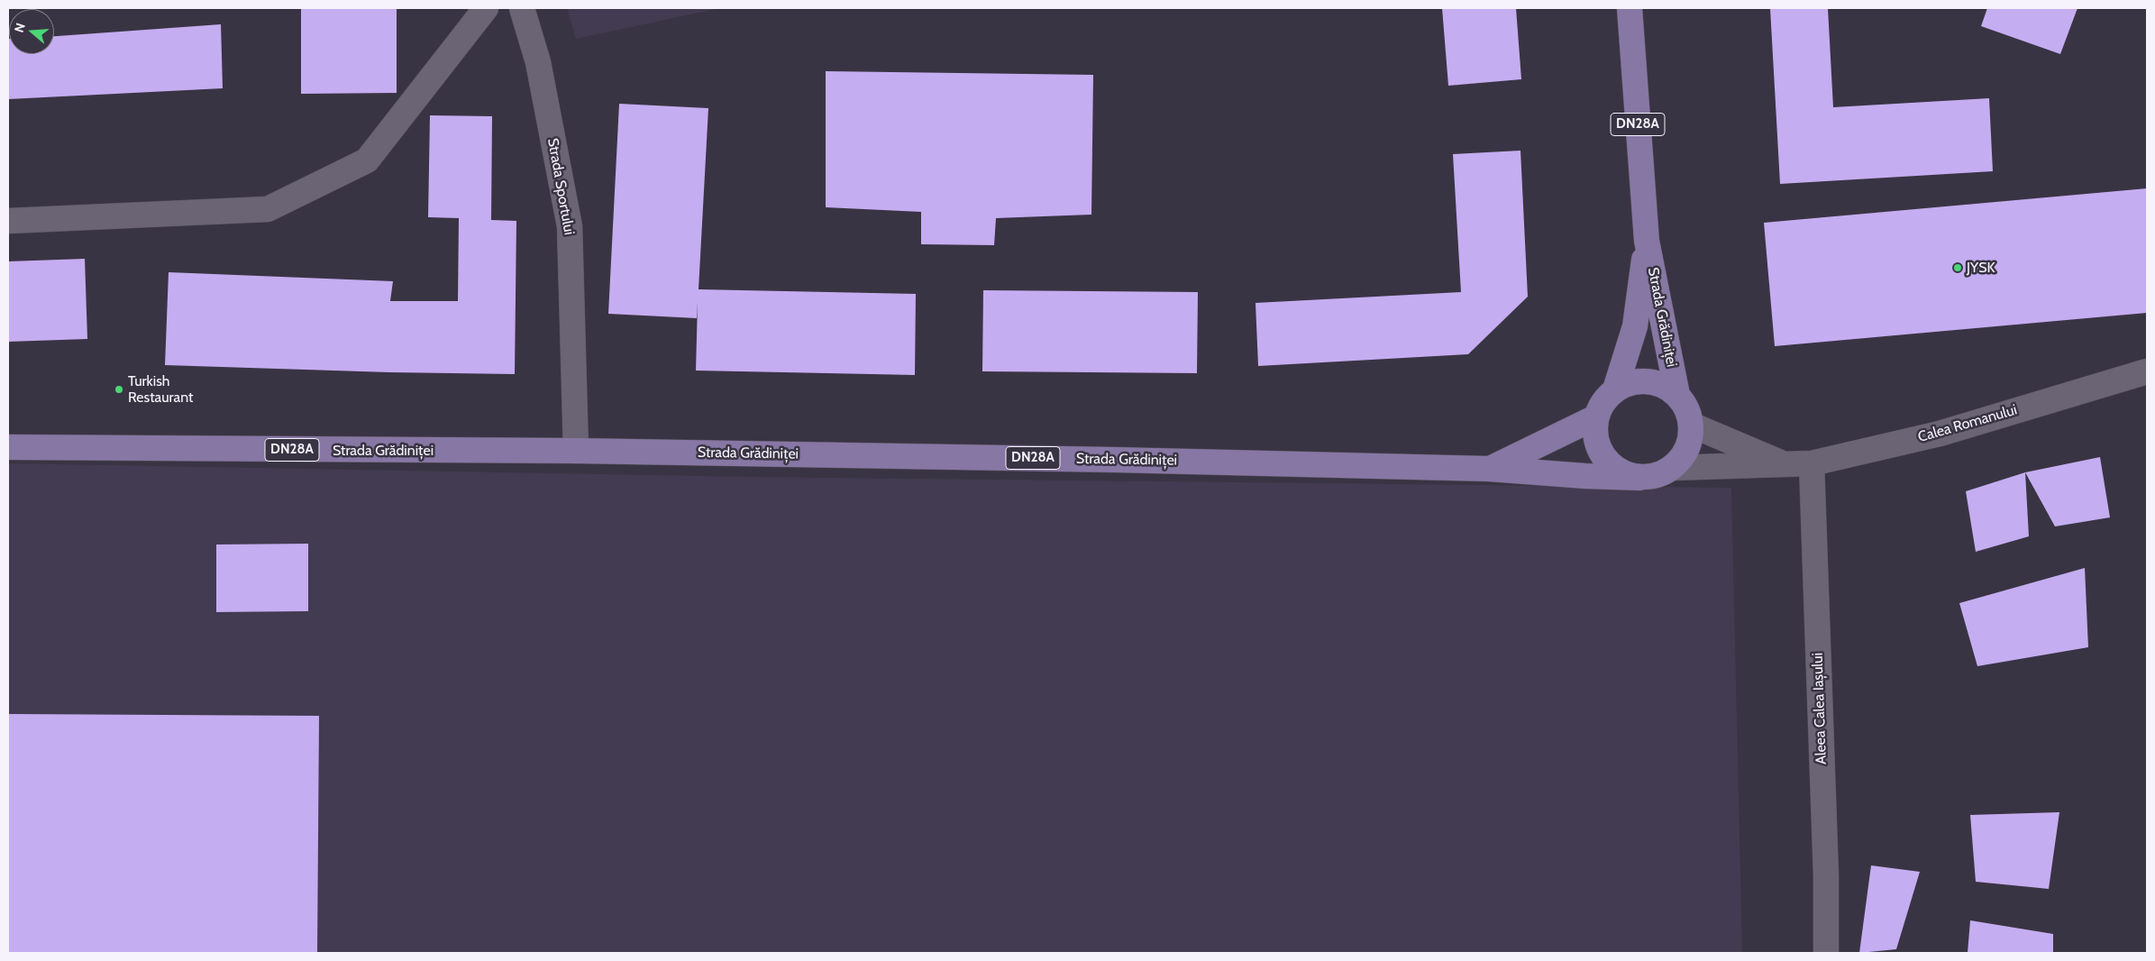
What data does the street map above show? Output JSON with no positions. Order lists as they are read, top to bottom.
{
  "streets": {
    "main road": ["DN28A", "Strada Grădiniței"],
    "street": ["Strada Sportului", "Calea Romanului", "Aleea Calea Iașului"]
  },
  "crossings": [
    ["Strada Sportului", "Strada Grădiniței"],
    ["Strada Grădiniței", "Calea Romanului"],
    ["Calea Romanului", "Aleea Calea Iașului"]
  ],
  "places": ["JYSK", "Turkish Restaurant"],
  "north": "left"
}
